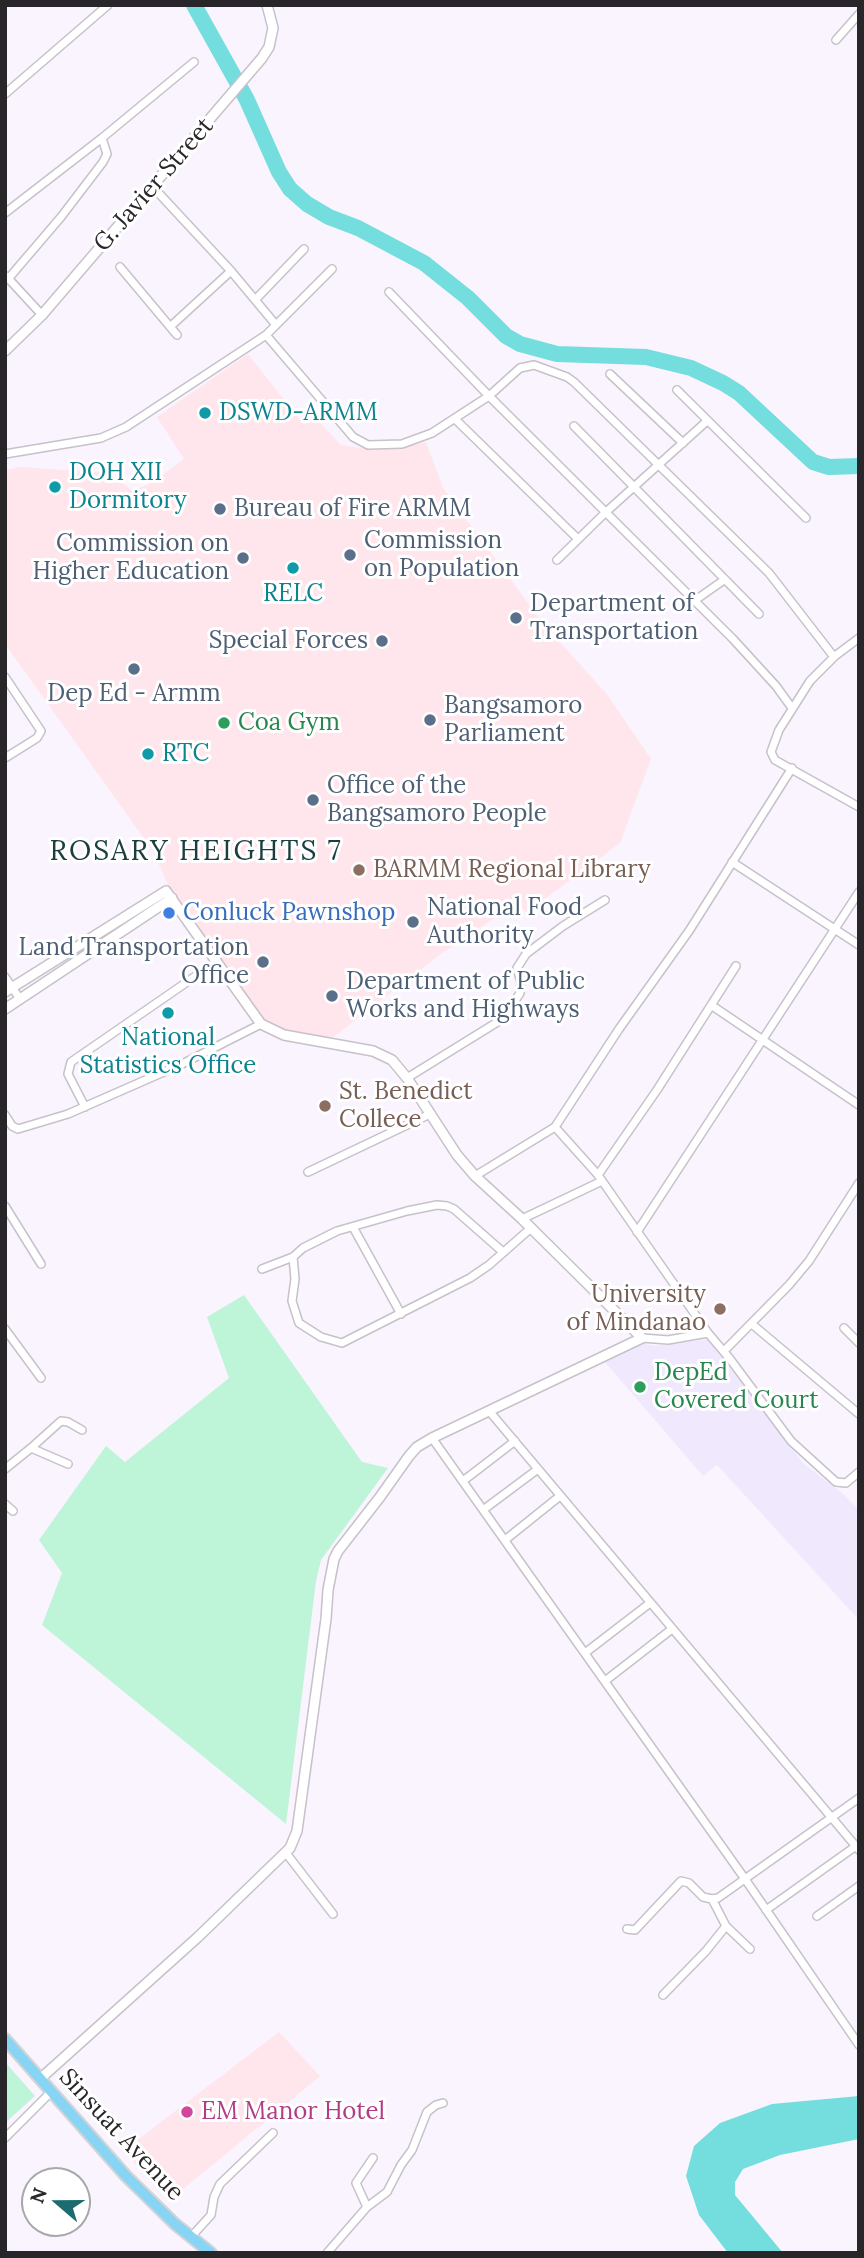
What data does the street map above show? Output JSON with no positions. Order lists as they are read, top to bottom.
{
  "streets": {
    "main road": ["Sinsuat Avenue"],
    "street": ["G. Javier Street"]
  },
  "districts": ["ROSARY HEIGHTS 7"],
  "places": [
    "DSWD-ARMM",
    "DOH XII Dormitory",
    "Bureau of Fire ARMM",
    "Commission on Population",
    "Commission on Higher Education",
    "RELC",
    "Department of Transportation",
    "Special Forces",
    "Dep Ed - Armm",
    "Bangsamoro Parliament",
    "Coa Gym",
    "RTC",
    "Office of the Bangsamoro People",
    "BARMM Regional Library",
    "Conluck Pawnshop",
    "National Food Authority",
    "Land Transportation Office",
    "Department of Public Works and Highways",
    "National Statistics Office",
    "St. Benedict Collece",
    "University of Mindanao",
    "DepEd Covered Court",
    "EM Manor Hotel"
  ],
  "north": "left"
}
